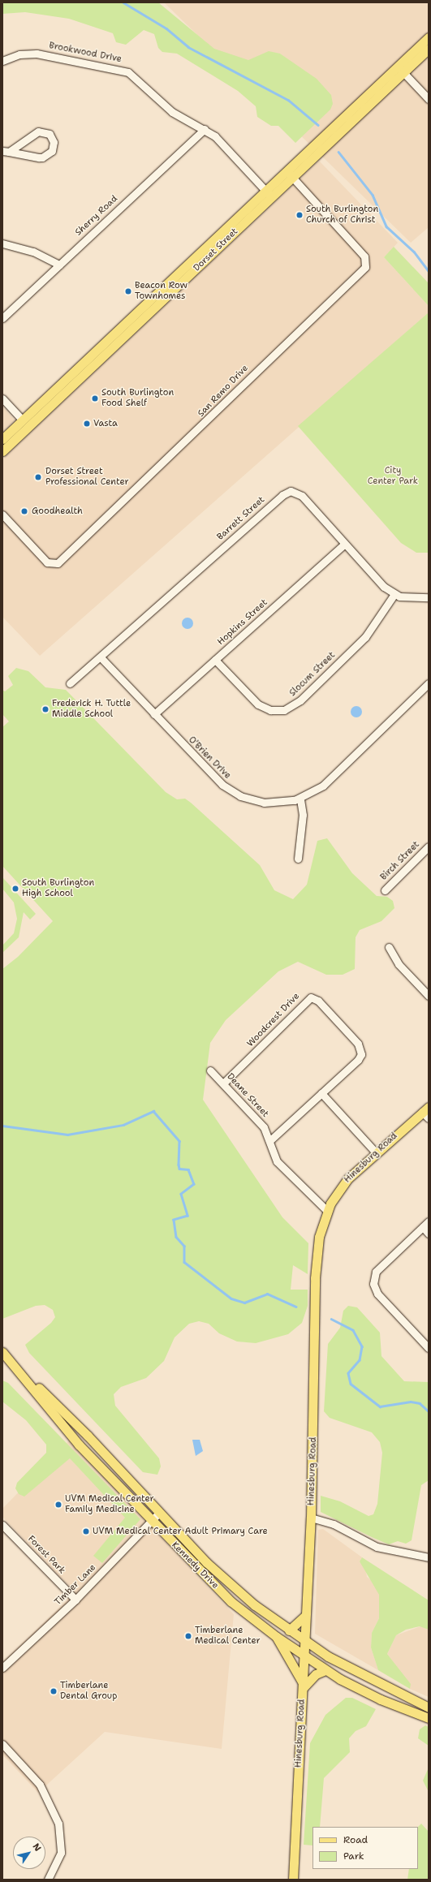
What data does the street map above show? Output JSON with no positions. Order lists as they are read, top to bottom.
{
  "streets": {
    "main road": ["Dorset Street", "Hinesburg Road", "Kennedy Drive"],
    "street": [
      "Brookwood Drive",
      "Sherry Road",
      "San Remo Drive",
      "Barrett Street",
      "Hopkins Street",
      "Slocum Street",
      "O'Brien Drive",
      "Birch Street",
      "Woodcrest Drive",
      "Deane Street",
      "Forest Park",
      "Timber Lane"
    ]
  },
  "crossings": [
    ["Brookwood Drive", "Sherry Road"],
    ["Brookwood Drive", "Dorset Street"],
    ["Dorset Street", "San Remo Drive"],
    ["Barrett Street", "Hopkins Street"],
    ["Barrett Street", "Slocum Street"],
    ["Barrett Street", "O'Brien Drive"],
    ["Hopkins Street", "Slocum Street"],
    ["Hopkins Street", "O'Brien Drive"],
    ["Woodcrest Drive", "Deane Street"],
    ["Deane Street", "Hinesburg Road"],
    ["Hinesburg Road", "Kennedy Drive"],
    ["Forest Park", "Timber Lane"],
    ["Kennedy Drive", "Timber Lane"]
  ],
  "parks": ["City Center Park"],
  "places": [
    "South Burlington Church of Christ",
    "Beacon Row Townhomes",
    "South Burlington Food Shelf",
    "Vasta",
    "Dorset Street Professional Center",
    "Goodhealth",
    "Frederick H. Tuttle Middle School",
    "South Burlington High School",
    "UVM Medical Center Family Medicine",
    "UVM Medical Center Adult Primary Care",
    "Timberlane Medical Center",
    "Timberlane Dental Group"
  ],
  "legend": ["Road", "Park"],
  "north": "top right"
}
